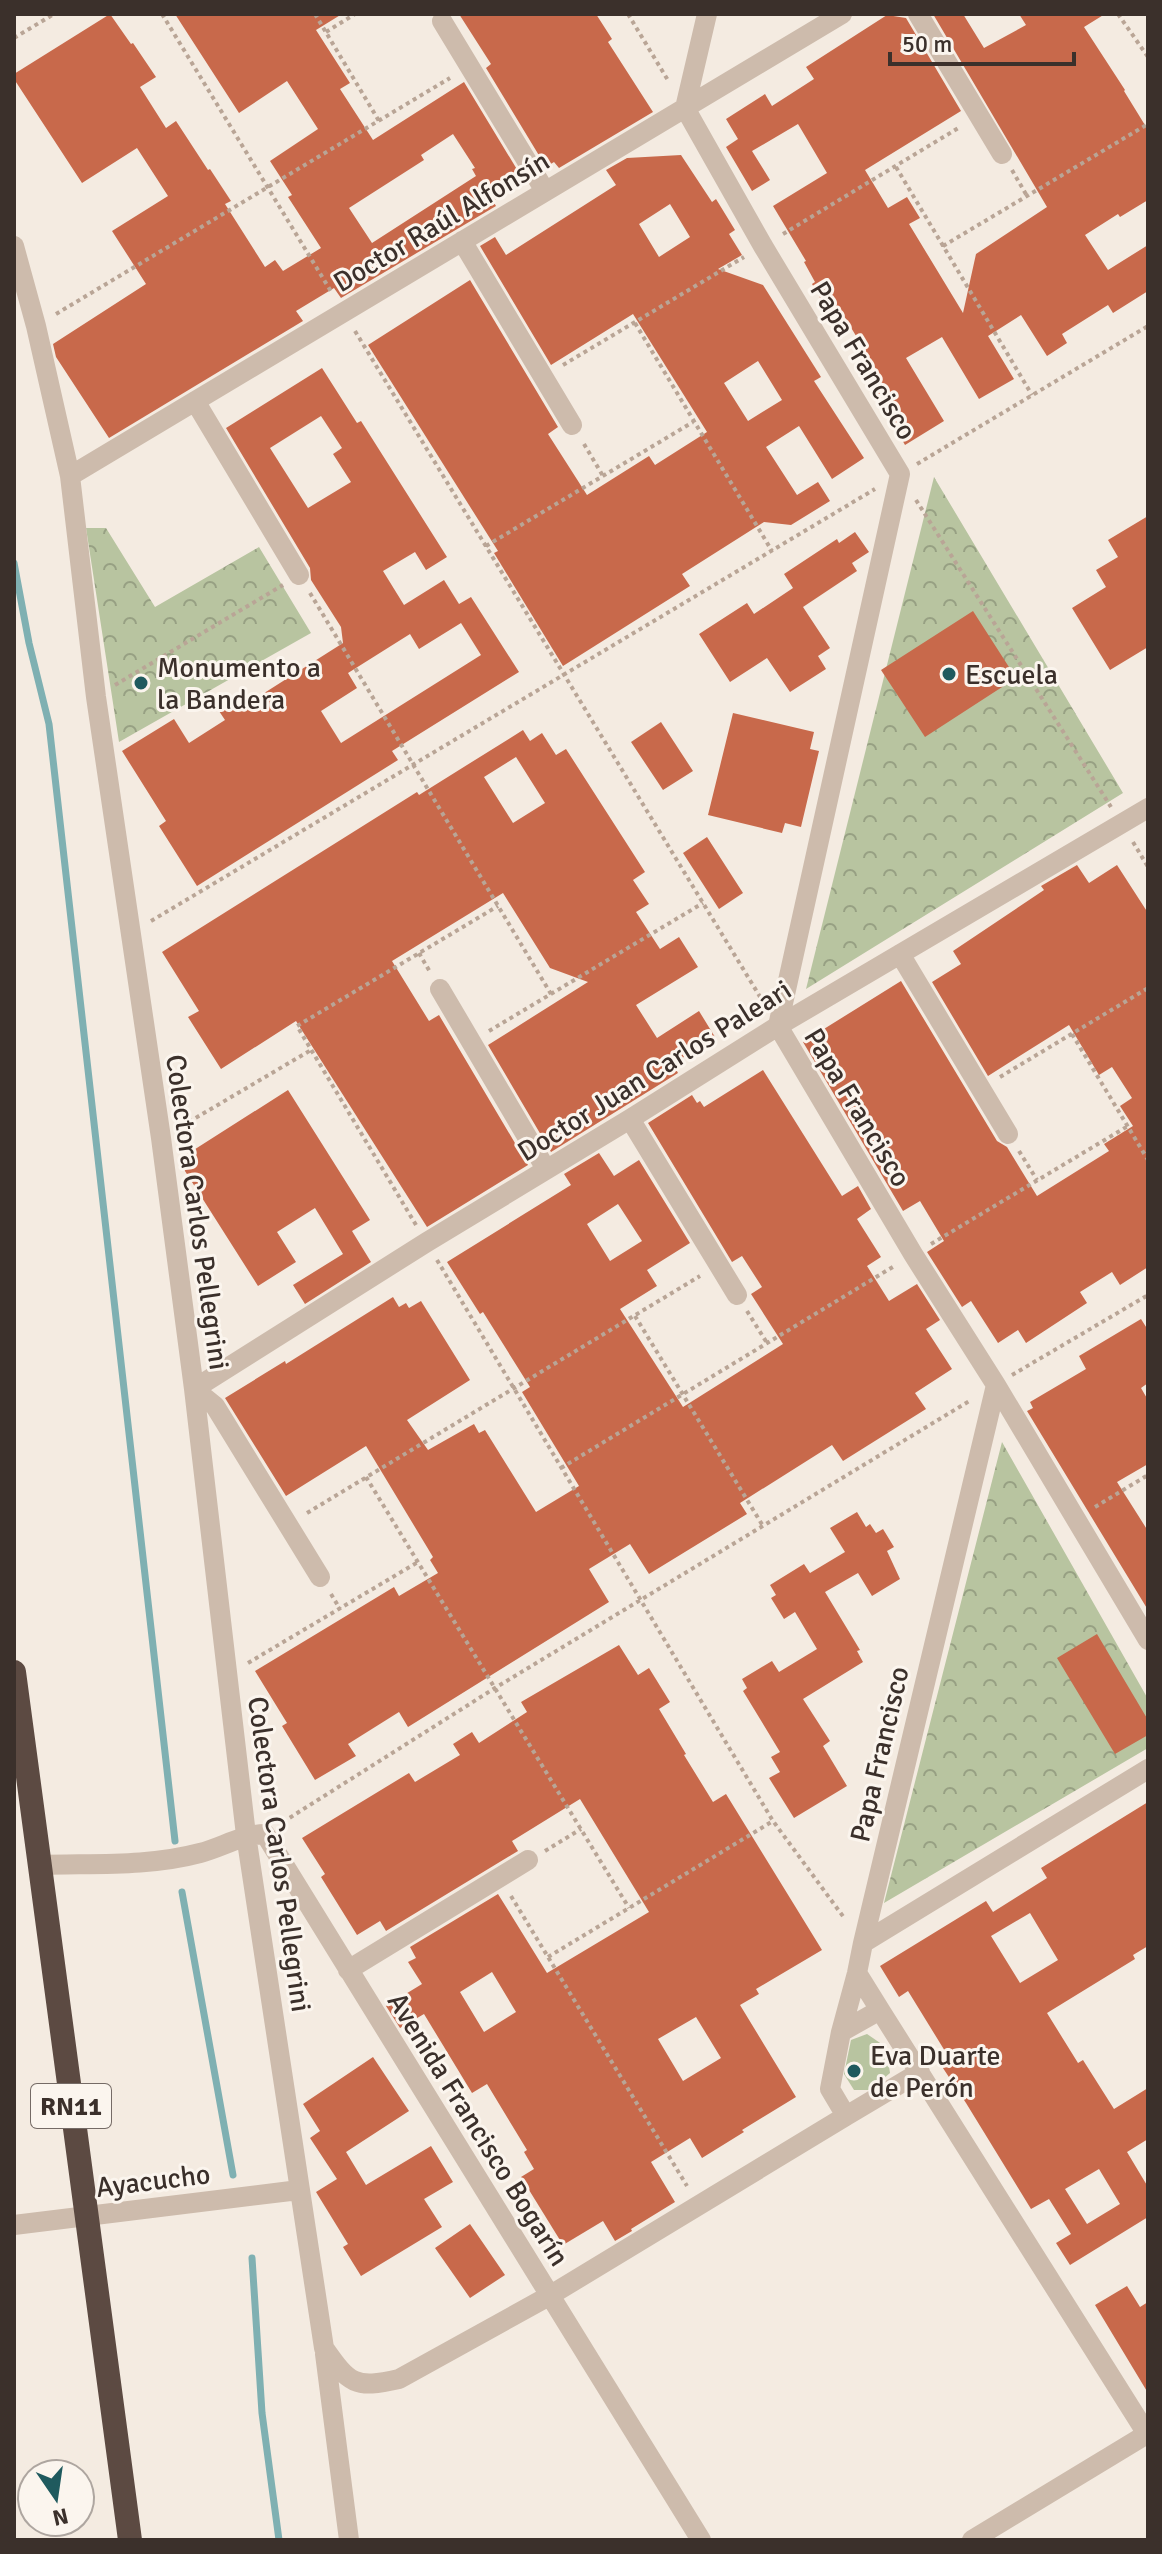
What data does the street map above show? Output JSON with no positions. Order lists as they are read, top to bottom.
{
  "streets": {
    "highway": ["RN11"],
    "street": [
      "Doctor Raúl Alfonsín",
      "Papa Francisco",
      "Doctor Juan Carlos Paleari",
      "Colectora Carlos Pellegrini",
      "Avenida Francisco Bogarín",
      "Ayacucho"
    ]
  },
  "crossings": [
    ["Doctor Raúl Alfonsín", "Papa Francisco"],
    ["Doctor Raúl Alfonsín", "Colectora Carlos Pellegrini"],
    ["Papa Francisco", "Doctor Juan Carlos Paleari"],
    ["Papa Francisco", "Avenida Francisco Bogarín"],
    ["Doctor Juan Carlos Paleari", "Colectora Carlos Pellegrini"],
    ["Colectora Carlos Pellegrini", "Avenida Francisco Bogarín"],
    ["Colectora Carlos Pellegrini", "Ayacucho"],
    ["RN11", "Ayacucho"]
  ],
  "places": ["Escuela", "Monumento a la Bandera", "Eva Duarte de Perón"],
  "scale_bar": "50 m",
  "north": "bottom"
}
